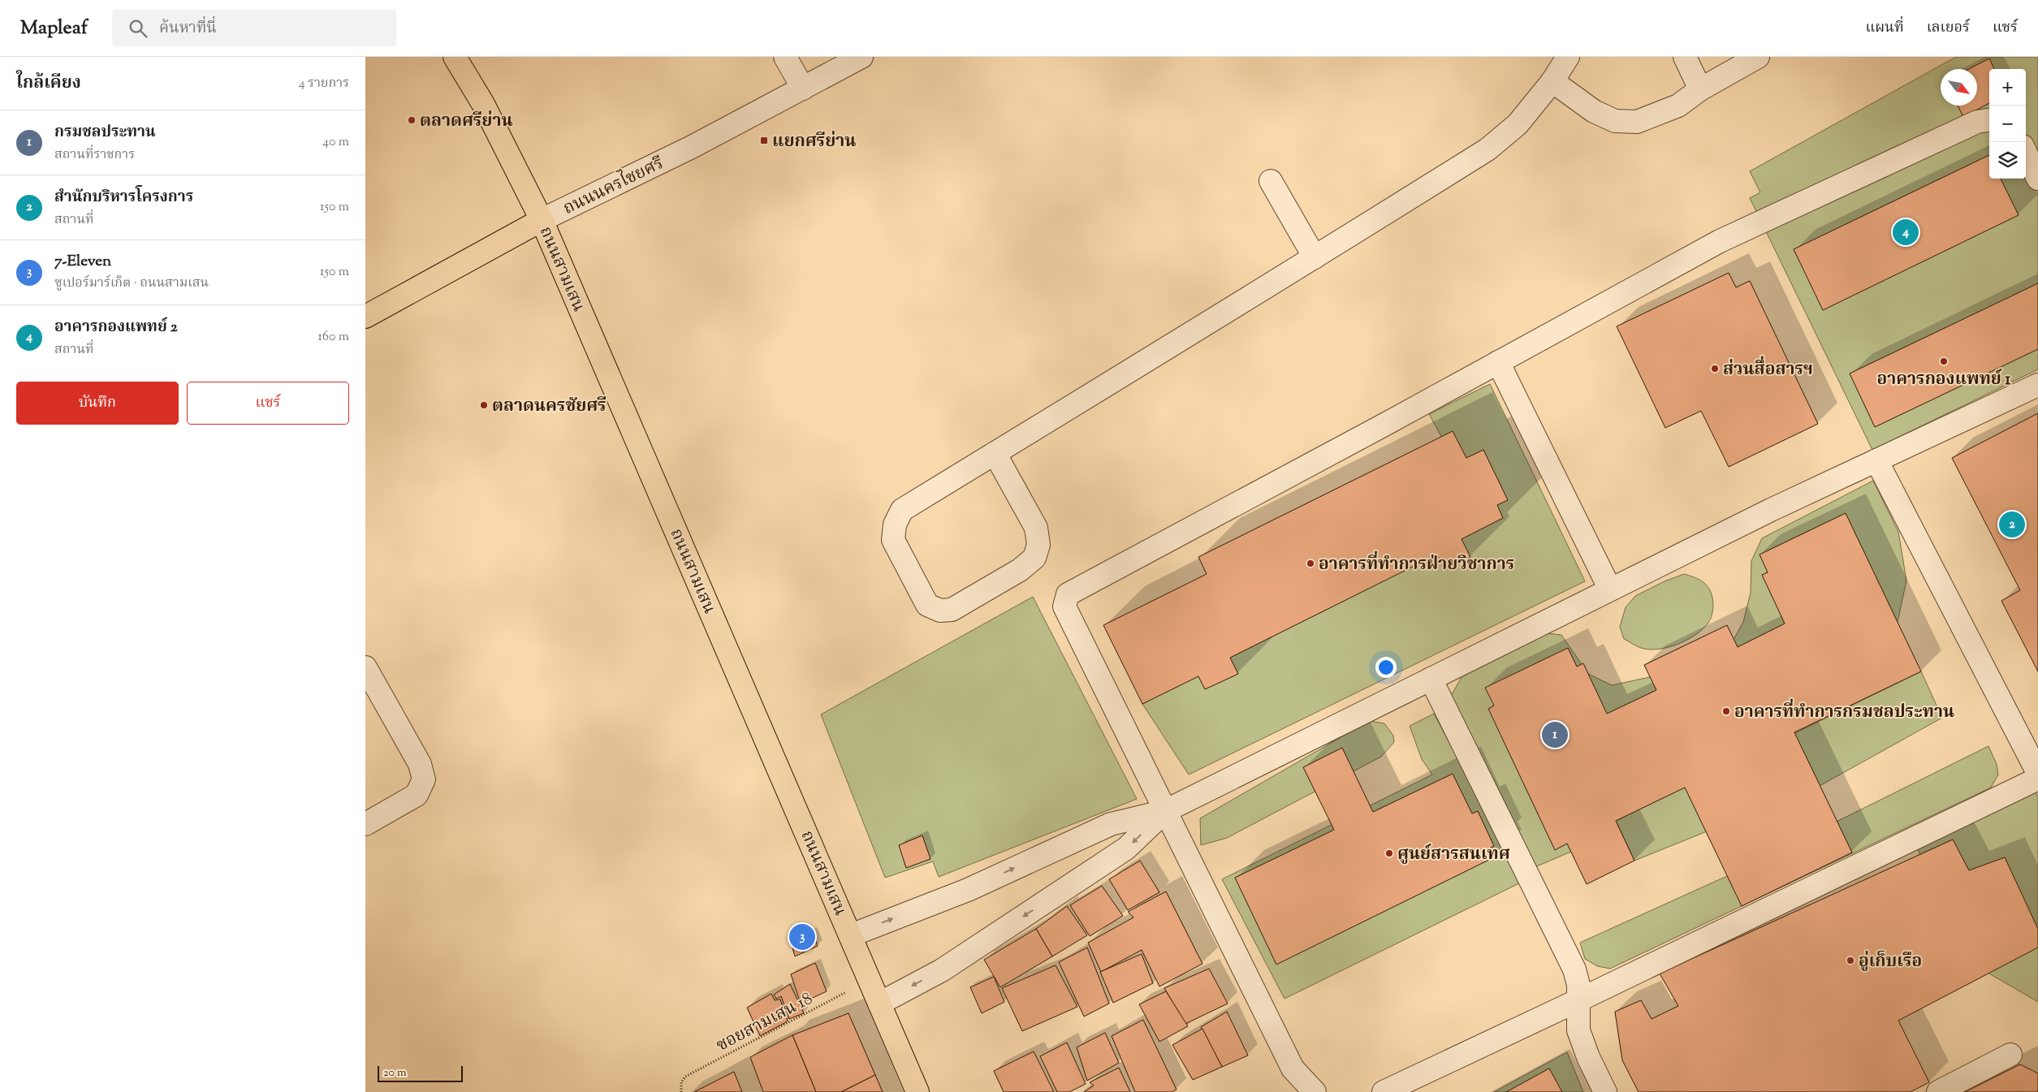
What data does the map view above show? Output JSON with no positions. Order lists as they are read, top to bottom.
{
  "streets": {
    "main road": ["ถนนนครไชยศรี", "ถนนสามเสน"],
    "path": ["ซอยสามเสน 18"]
  },
  "crossings": [
    ["ถนนนครไชยศรี", "ถนนสามเสน"],
    ["ถนนสามเสน", "ซอยสามเสน 18"]
  ],
  "places": {
    "other": [
      "ตลาดศรีย่าน",
      "อาคารกองแพทย์ 1",
      "ส่วนสื่อสารฯ",
      "ตลาดนครชัยศรี",
      "อาคารที่ทำการฝ่ายวิชาการ",
      "อาคารที่ทำการกรมชลประทาน",
      "ศูนย์สารสนเทศ",
      "อู่เก็บเรือ"
    ],
    "transit": ["แยกศรีย่าน"]
  },
  "scale_bar": "20 m",
  "north": "bottom right",
  "page": {
    "header": "Mapleaf",
    "search": "ค้นหาที่นี่",
    "nav": ["แผนที่", "เลเยอร์", "แชร์"],
    "heading": ["ใกล้เคียง", "4 รายการ"],
    "map_buttons": ["+", "−"],
    "list": [
      {
        "mark": "1",
        "name": "กรมชลประทาน",
        "note": "สถานที่ราชการ",
        "value": "40 m"
      },
      {
        "mark": "2",
        "name": "สำนักบริหารโครงการ",
        "note": "สถานที่",
        "value": "150 m"
      },
      {
        "mark": "3",
        "name": "7-Eleven",
        "note": "ซูเปอร์มาร์เก็ต · ถนนสามเสน",
        "value": "150 m"
      },
      {
        "mark": "4",
        "name": "อาคารกองแพทย์ 2",
        "note": "สถานที่",
        "value": "160 m"
      }
    ],
    "pins": [
      "4",
      "2",
      "1",
      "3"
    ],
    "buttons": ["บันทึก", "แชร์"],
    "scale": "20 m"
  }
}
